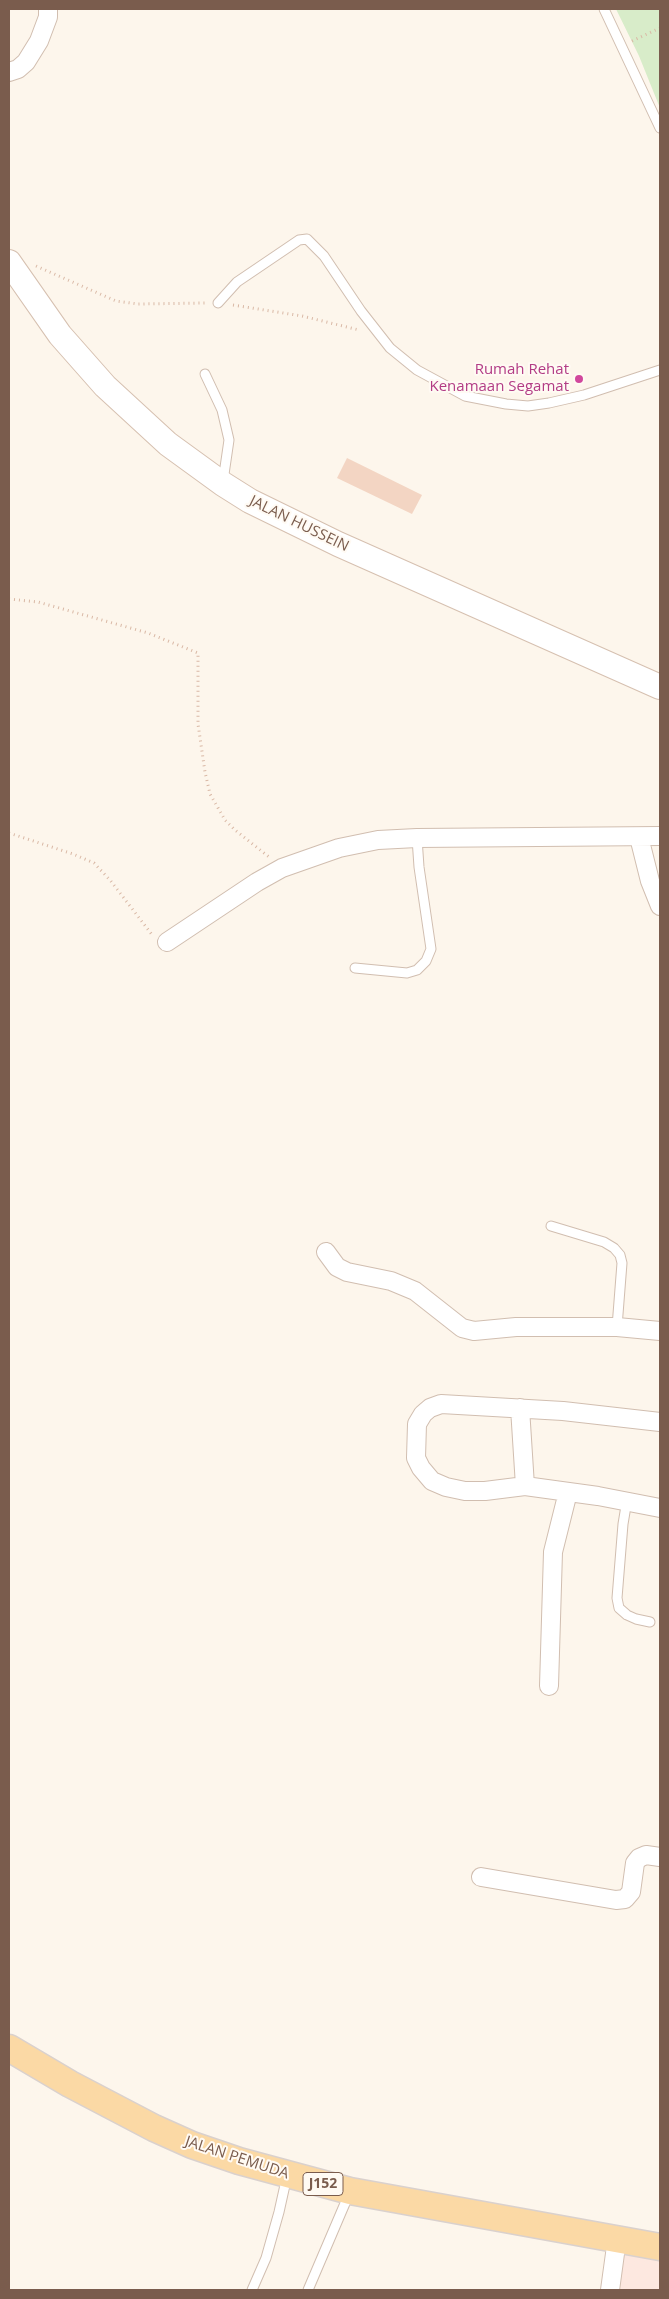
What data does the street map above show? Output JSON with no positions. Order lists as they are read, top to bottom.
{
  "streets": {
    "main road": ["JALAN HUSSEIN", "JALAN PEMUDA", "J152"]
  },
  "places": ["Rumah Rehat Kenamaan Segamat"]
}
